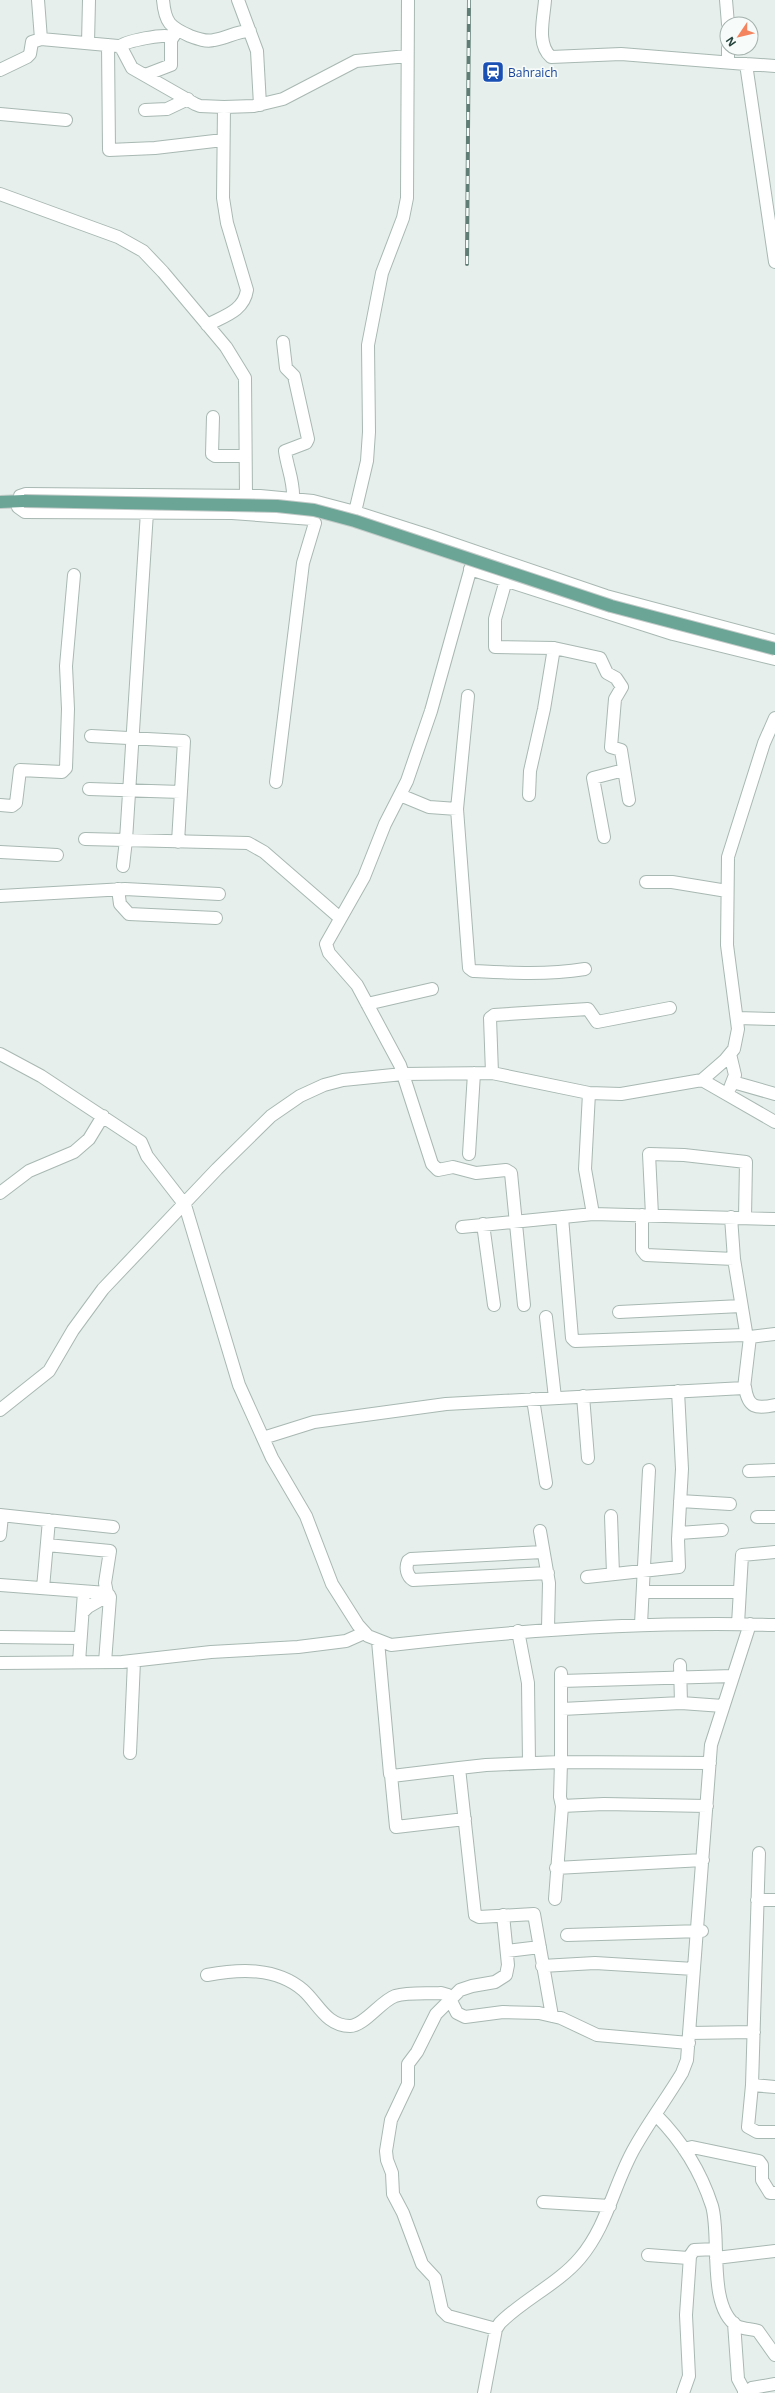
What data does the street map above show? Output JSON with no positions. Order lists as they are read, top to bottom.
{
  "places": {
    "station": ["Bahraich"]
  },
  "north": "bottom left"
}
